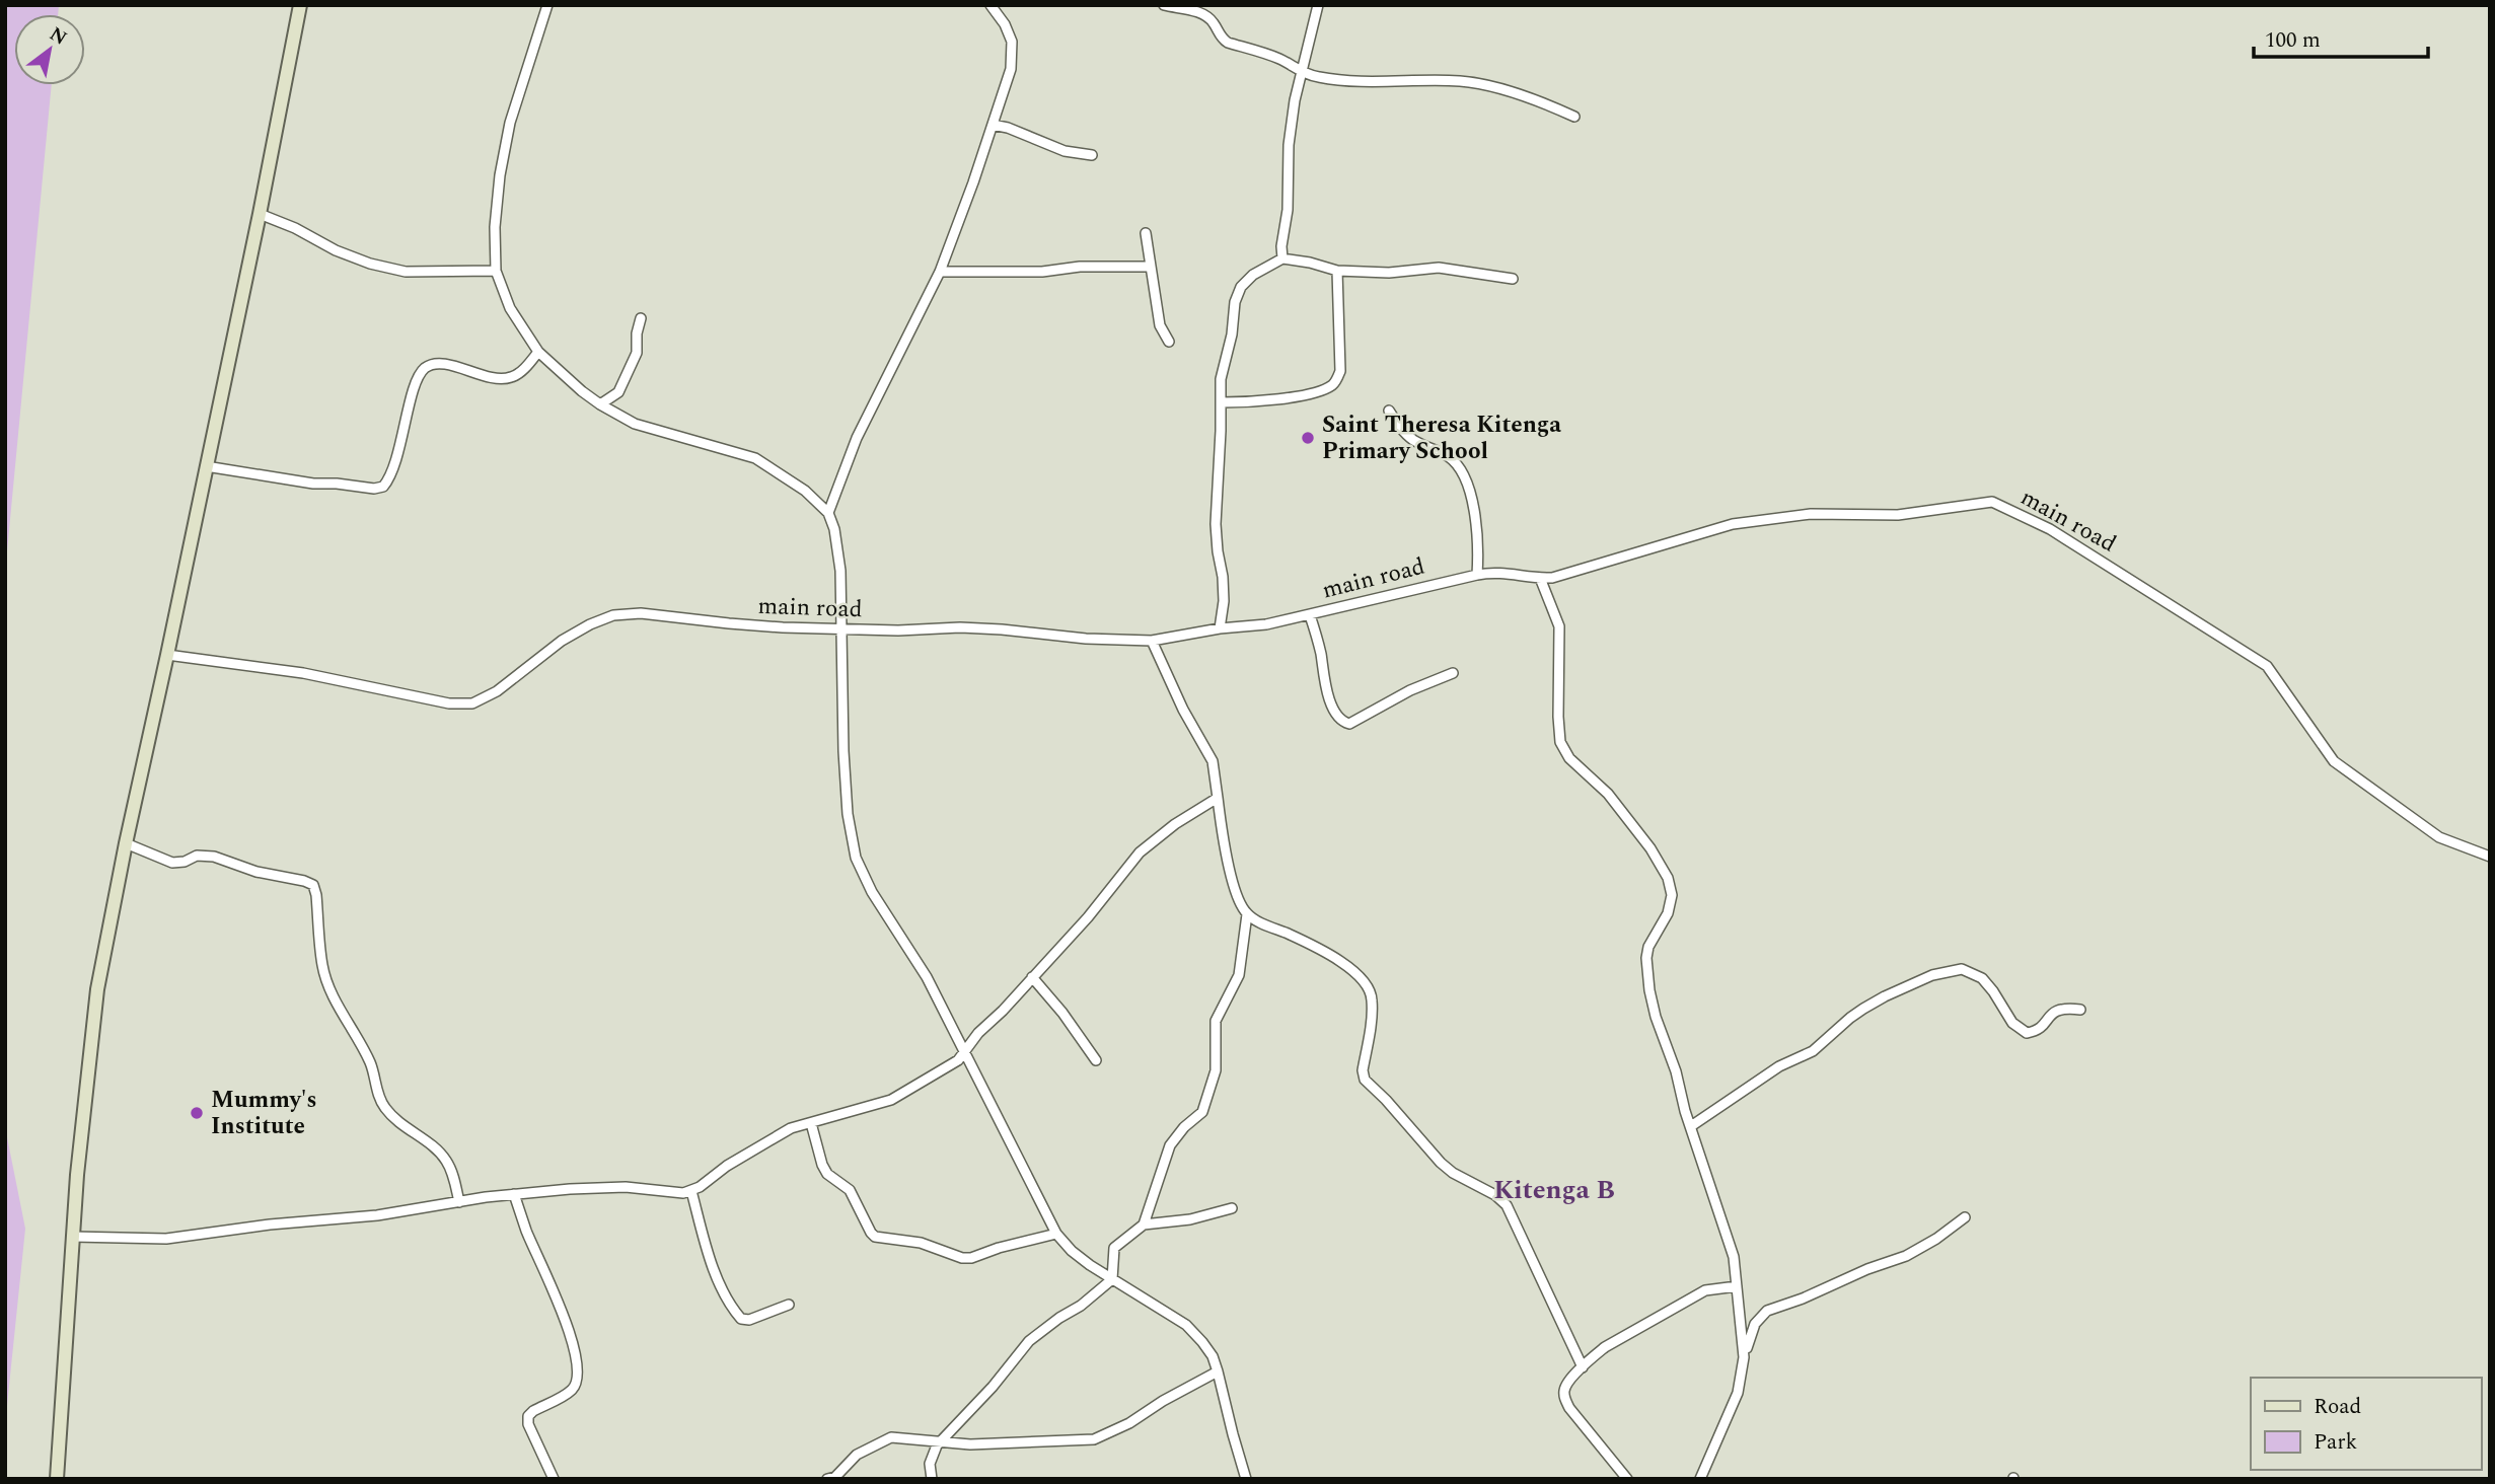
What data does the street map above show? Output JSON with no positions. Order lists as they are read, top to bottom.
{
  "streets": {
    "street": ["main road"]
  },
  "districts": ["Kitenga B"],
  "places": ["Saint Theresa Kitenga Primary School", "Mummy's Institute"],
  "legend": ["Road", "Park"],
  "scale_bar": "100 m",
  "north": "top right"
}
